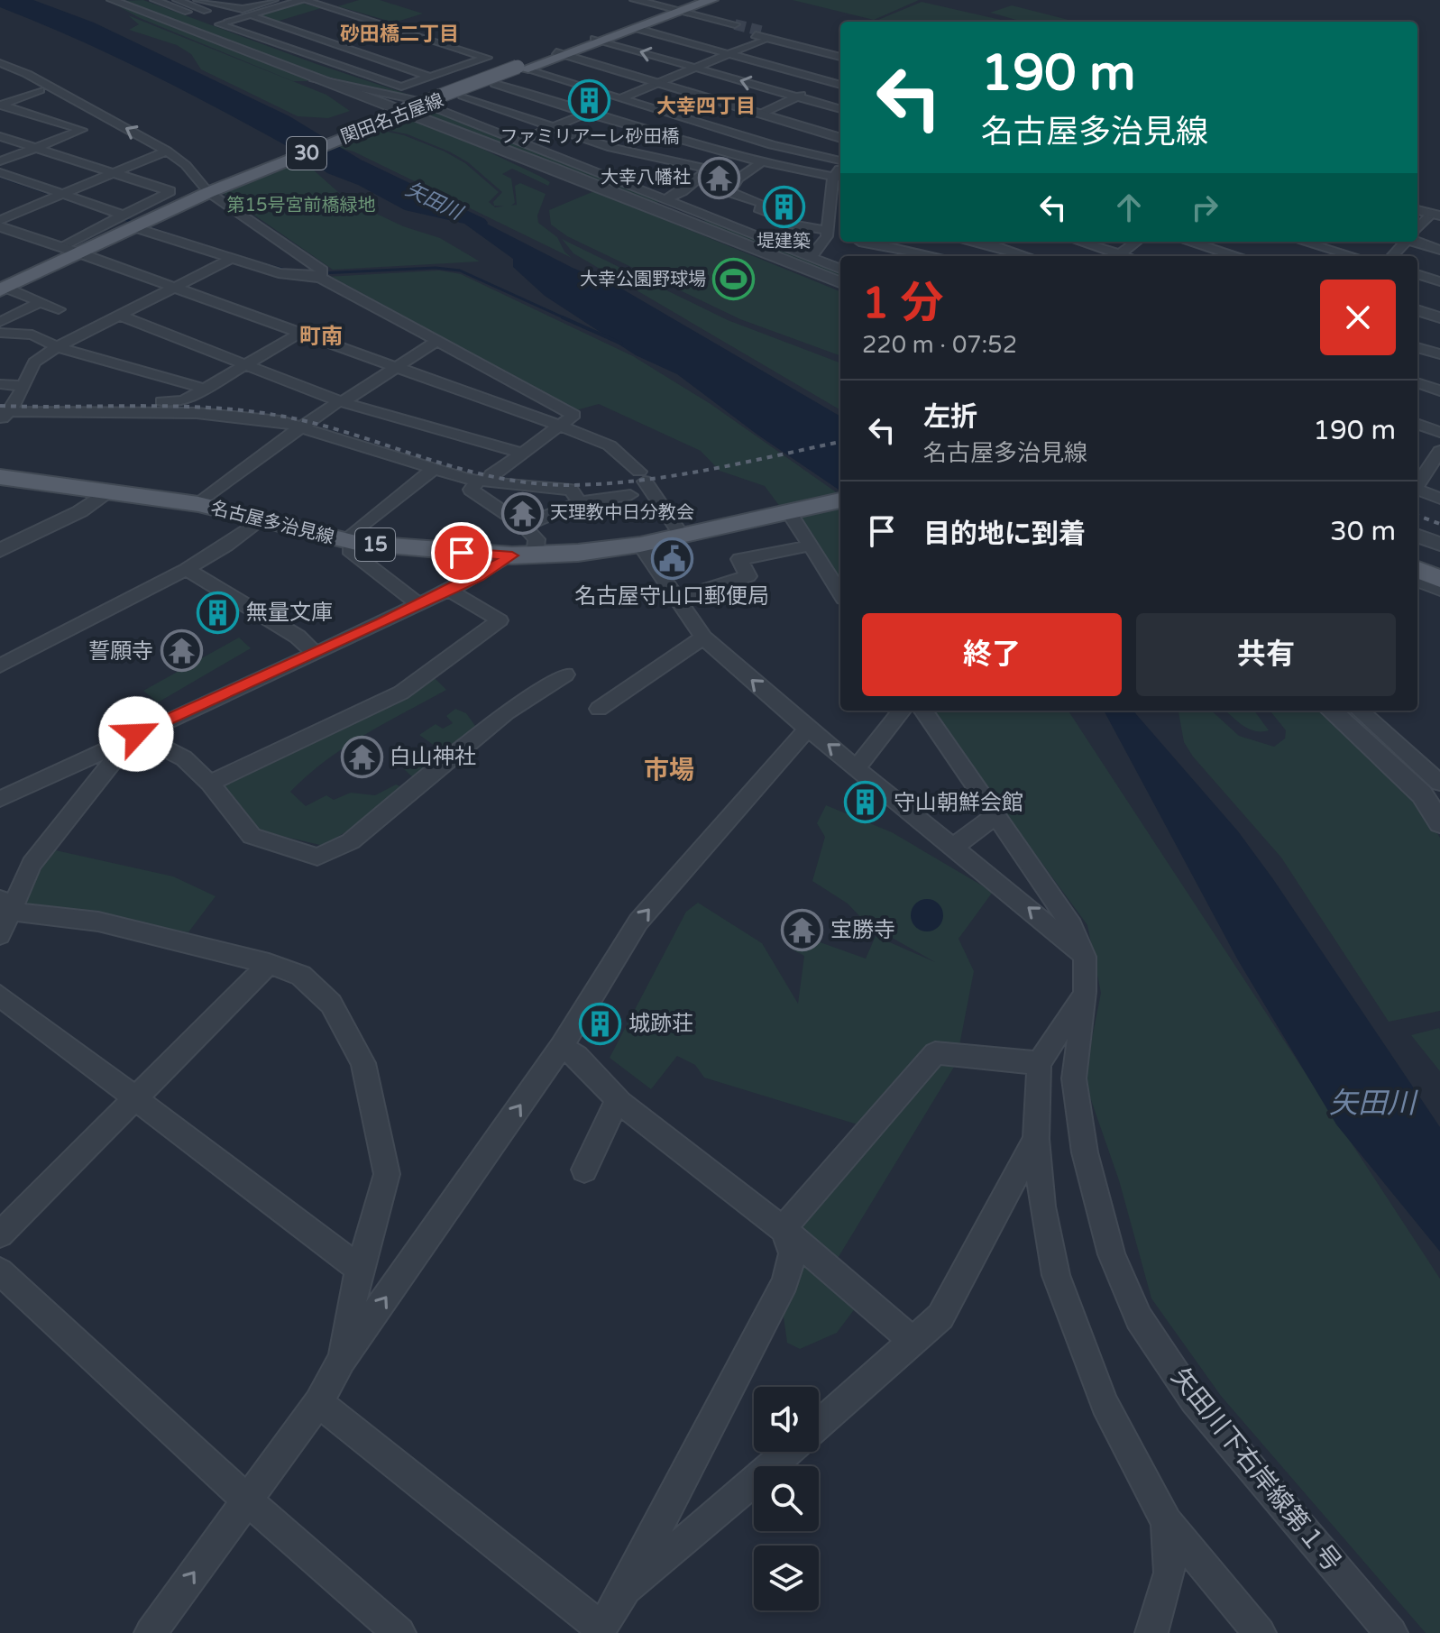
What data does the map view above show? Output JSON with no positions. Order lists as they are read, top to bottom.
{
  "streets": {
    "main road": [
      "関田名古屋線",
      "30",
      "名古屋多治見線",
      "15"
    ],
    "street": ["矢田川下右岸線第１号"]
  },
  "districts": [
    "砂田橋二丁目",
    "大幸四丁目",
    "町南",
    "市場"
  ],
  "water": ["矢田川"],
  "parks": ["第15号宮前橋緑地"],
  "places": {
    "building": [
      "ファミリアーレ砂田橋",
      "堤建築",
      "無量文庫",
      "守山朝鮮会館",
      "城跡荘"
    ],
    "temple": [
      "大幸八幡社",
      "天理教中日分教会",
      "誓願寺",
      "白山神社",
      "宝勝寺"
    ],
    "sports": ["大幸公園野球場"],
    "public building": ["名古屋守山口郵便局"]
  },
  "page": {
    "turn": ["190 m", "名古屋多治見線"],
    "heading": ["1 分", "220 m · 07:52"],
    "list": [
      {
        "name": "左折",
        "note": "名古屋多治見線",
        "value": "190 m"
      },
      {
        "name": "目的地に到着",
        "value": "30 m"
      }
    ],
    "buttons": ["終了", "共有"]
  }
}
